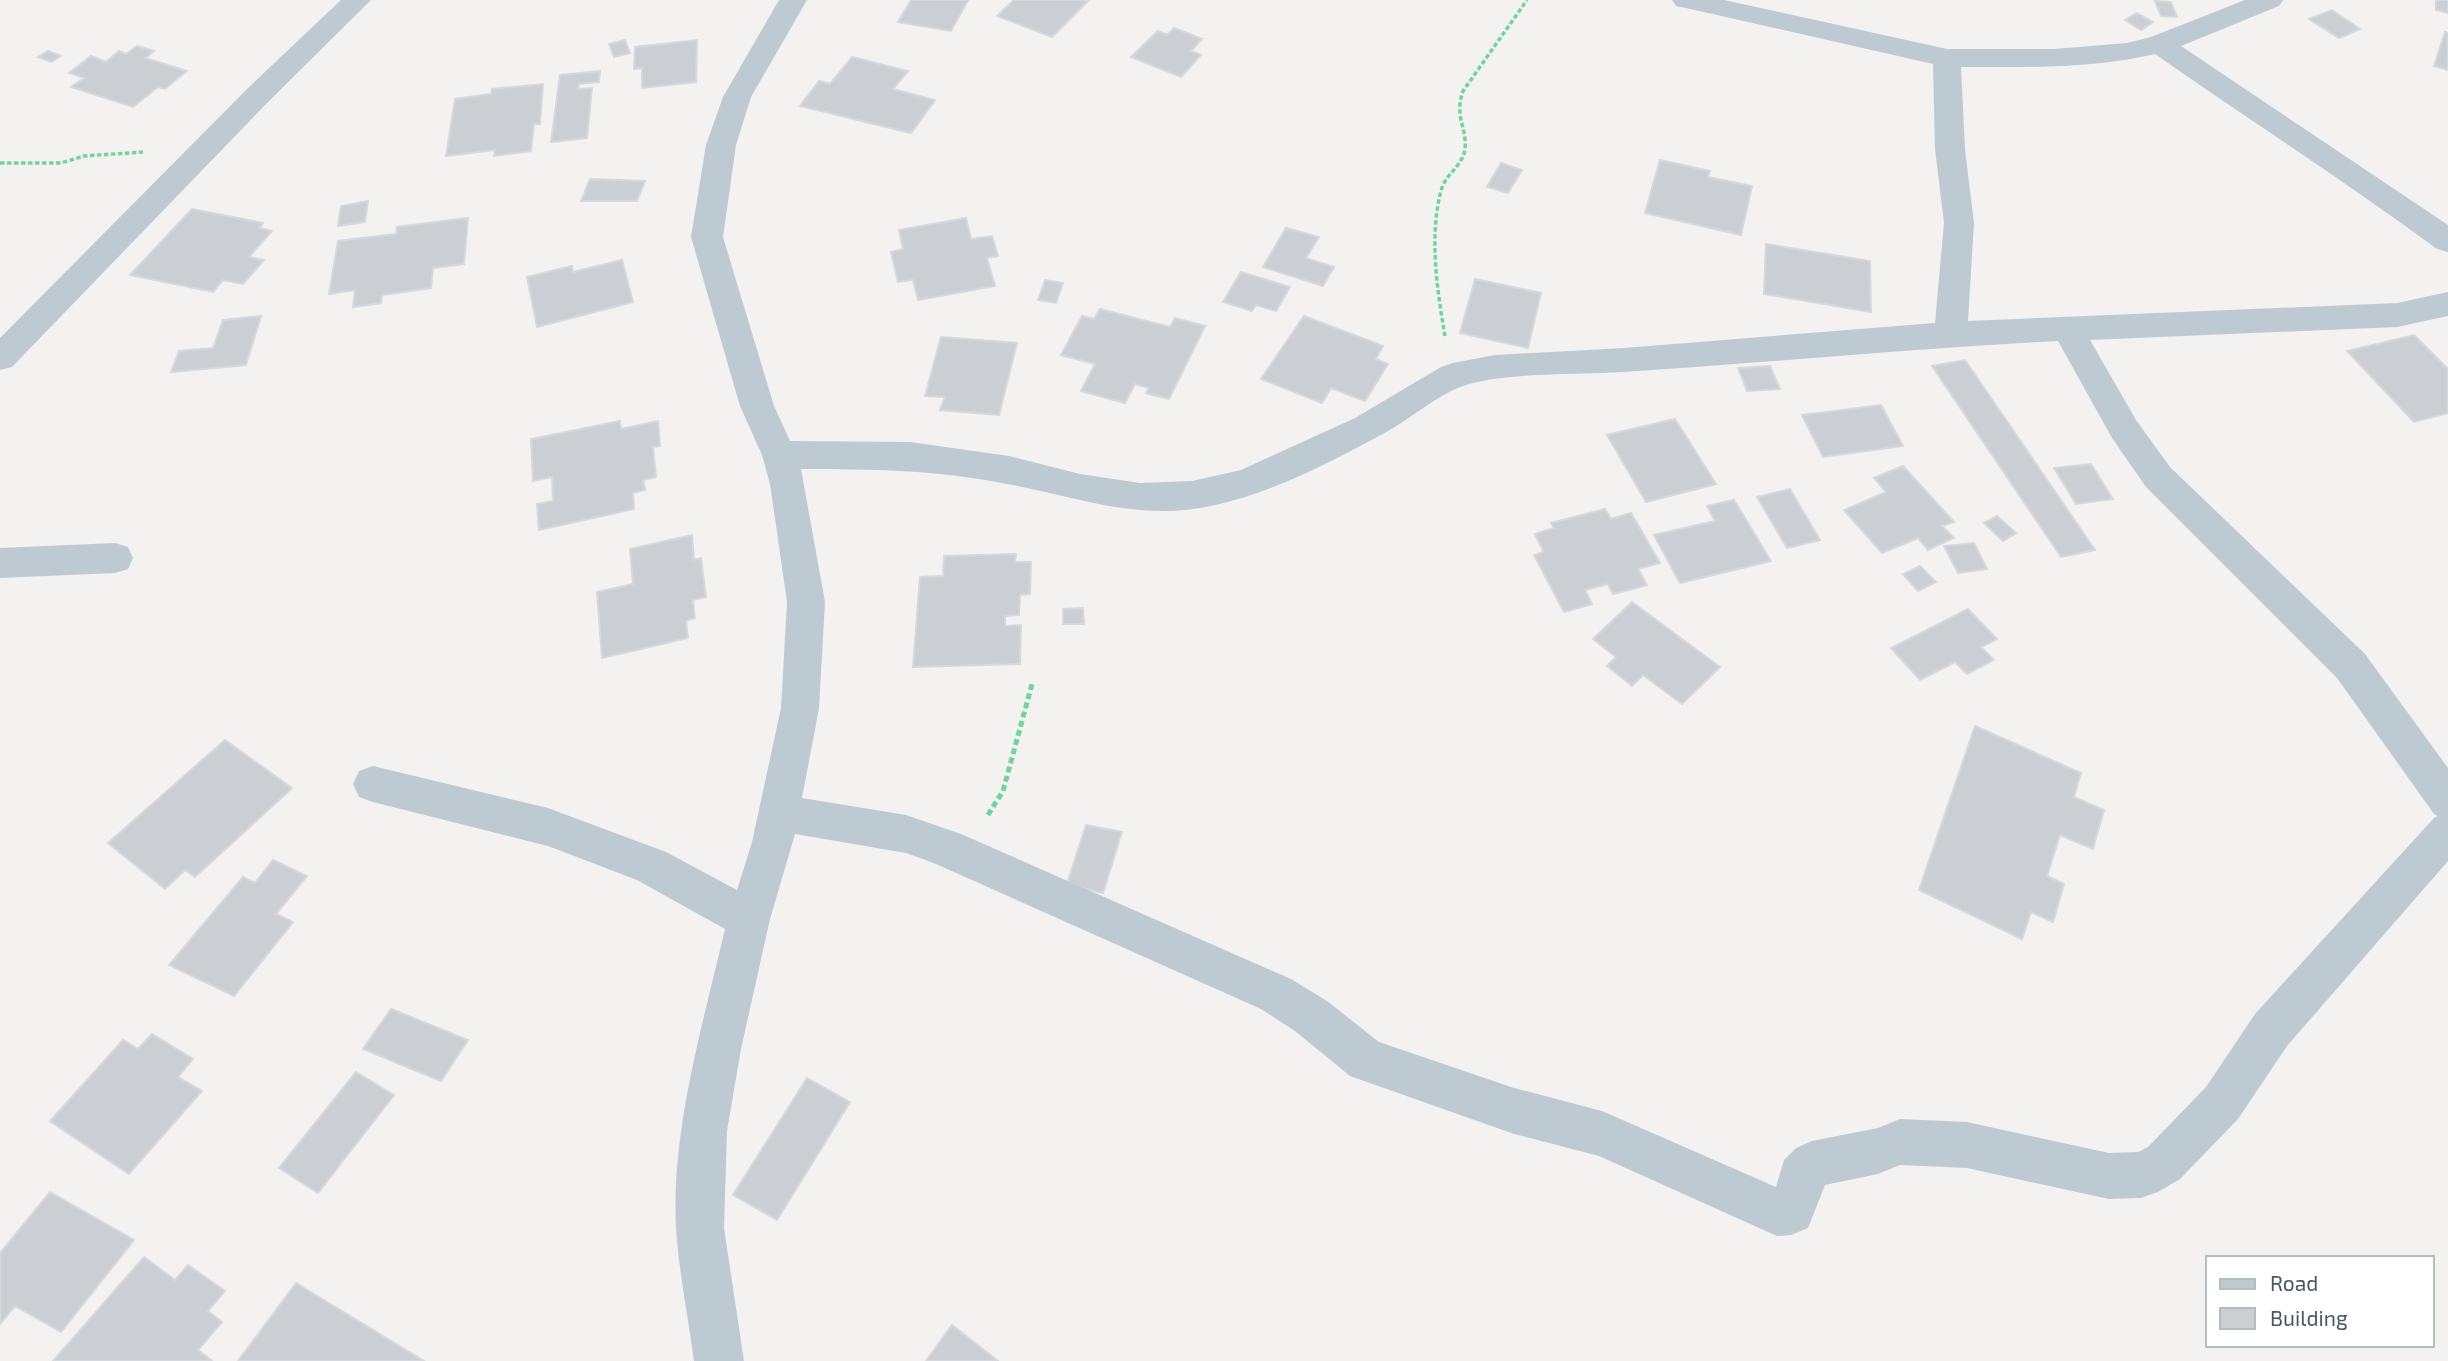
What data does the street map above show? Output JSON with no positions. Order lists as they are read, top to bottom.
{
  "legend": ["Road", "Building"]
}
